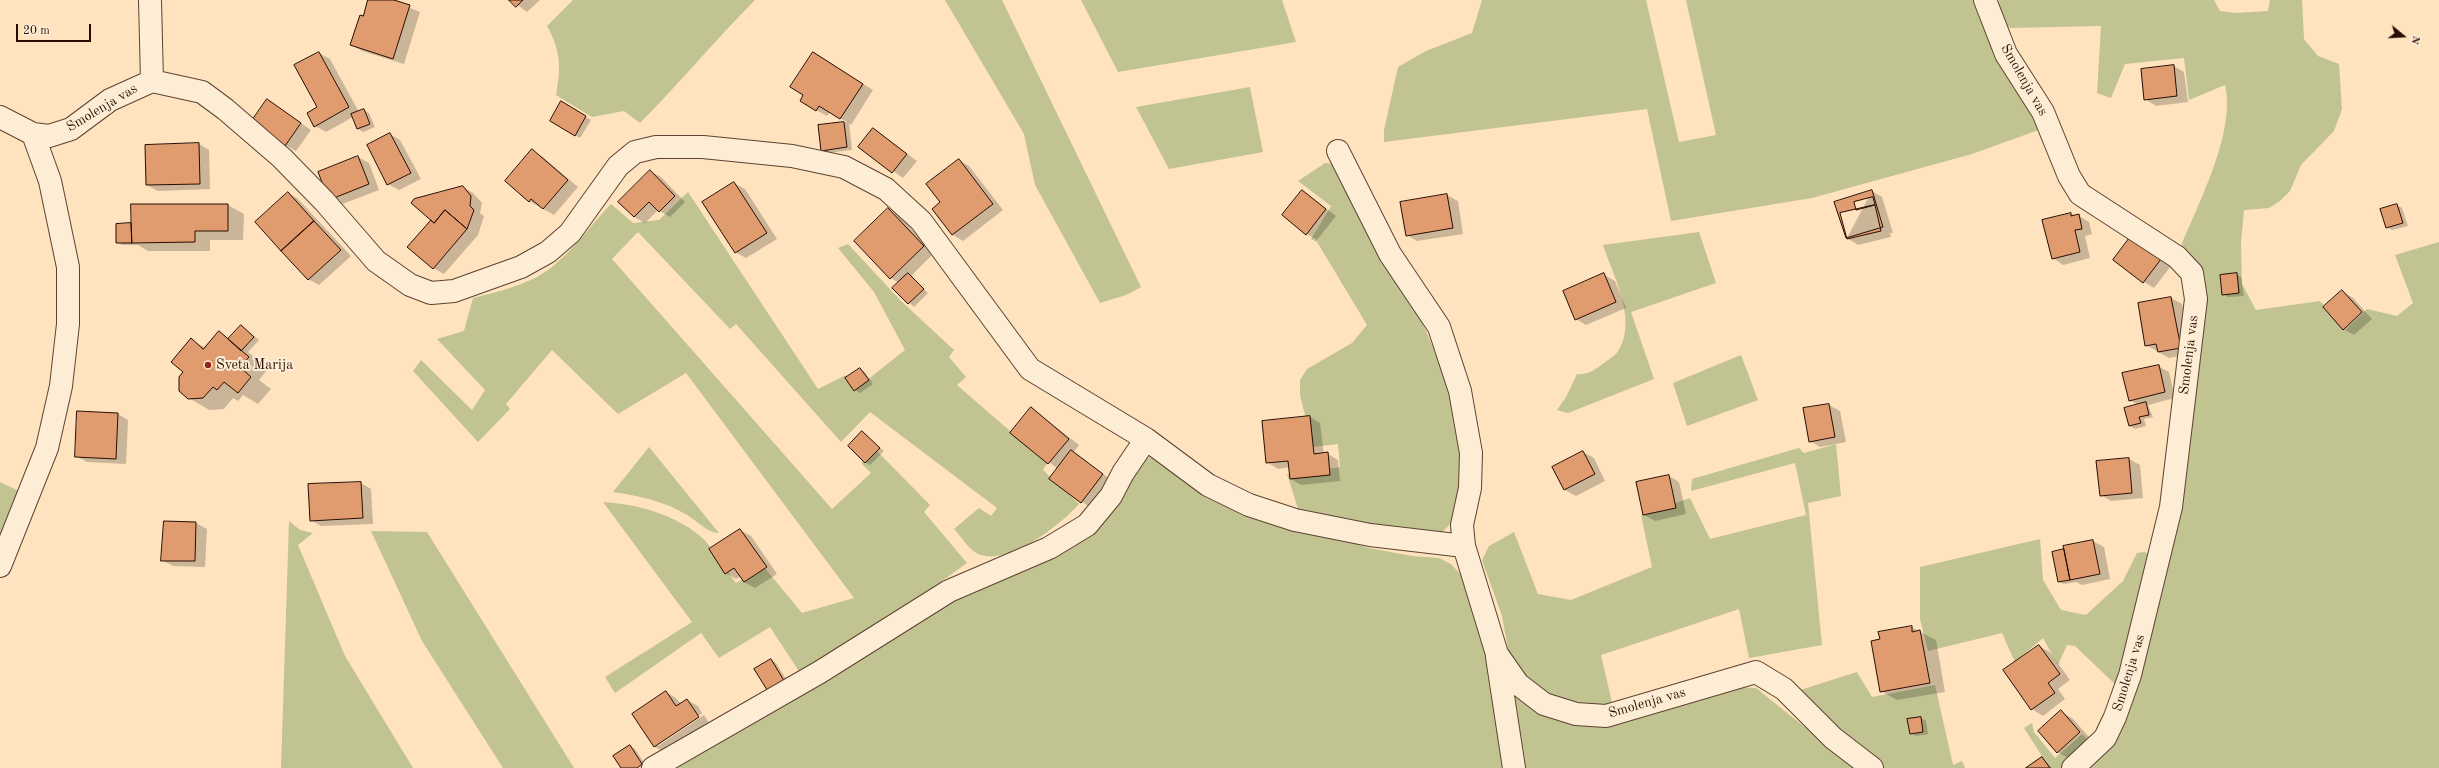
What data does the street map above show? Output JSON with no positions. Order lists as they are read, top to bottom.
{
  "streets": {
    "street": ["Smolenja vas"]
  },
  "places": ["Sveta Marija"],
  "scale_bar": "20 m",
  "north": "right"
}
